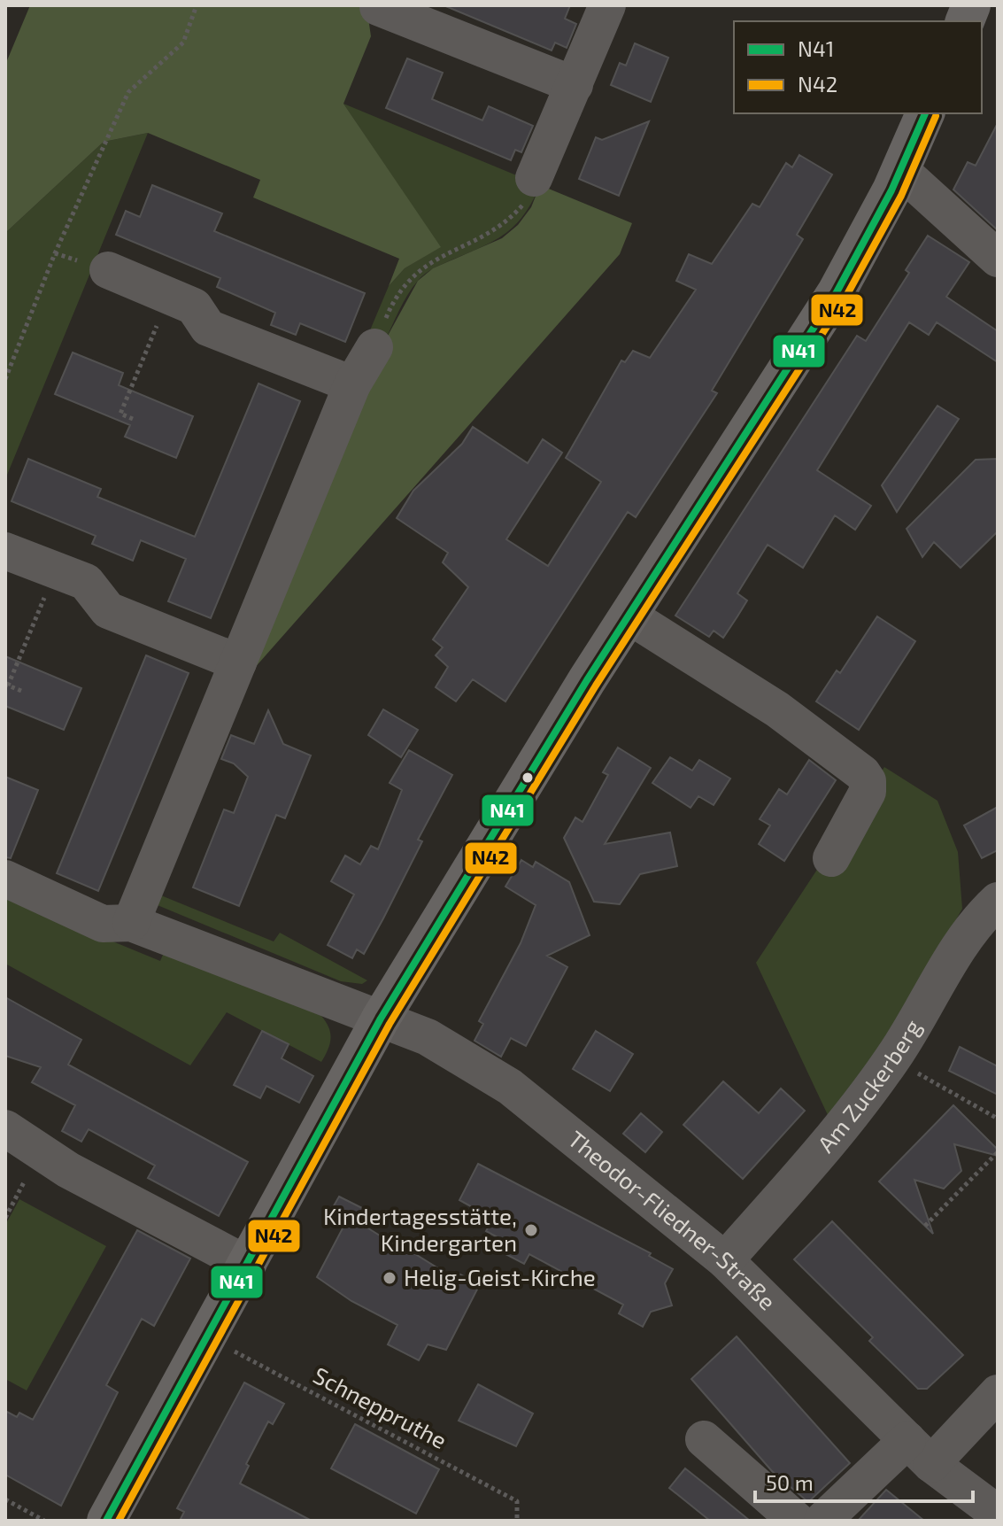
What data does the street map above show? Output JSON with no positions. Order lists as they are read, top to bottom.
{
  "streets": {
    "street": ["Am Zuckerberg", "Theodor-Fliedner-Straße"],
    "path": ["Schneppruthe"]
  },
  "crossings": [
    ["Am Zuckerberg", "Theodor-Fliedner-Straße"]
  ],
  "places": ["Kindertagesstätte, Kindergarten", "Helig-Geist-Kirche"],
  "lines": ["transit line N41", "transit line N42"],
  "legend": ["N41", "N42"],
  "scale_bar": "50 m"
}
